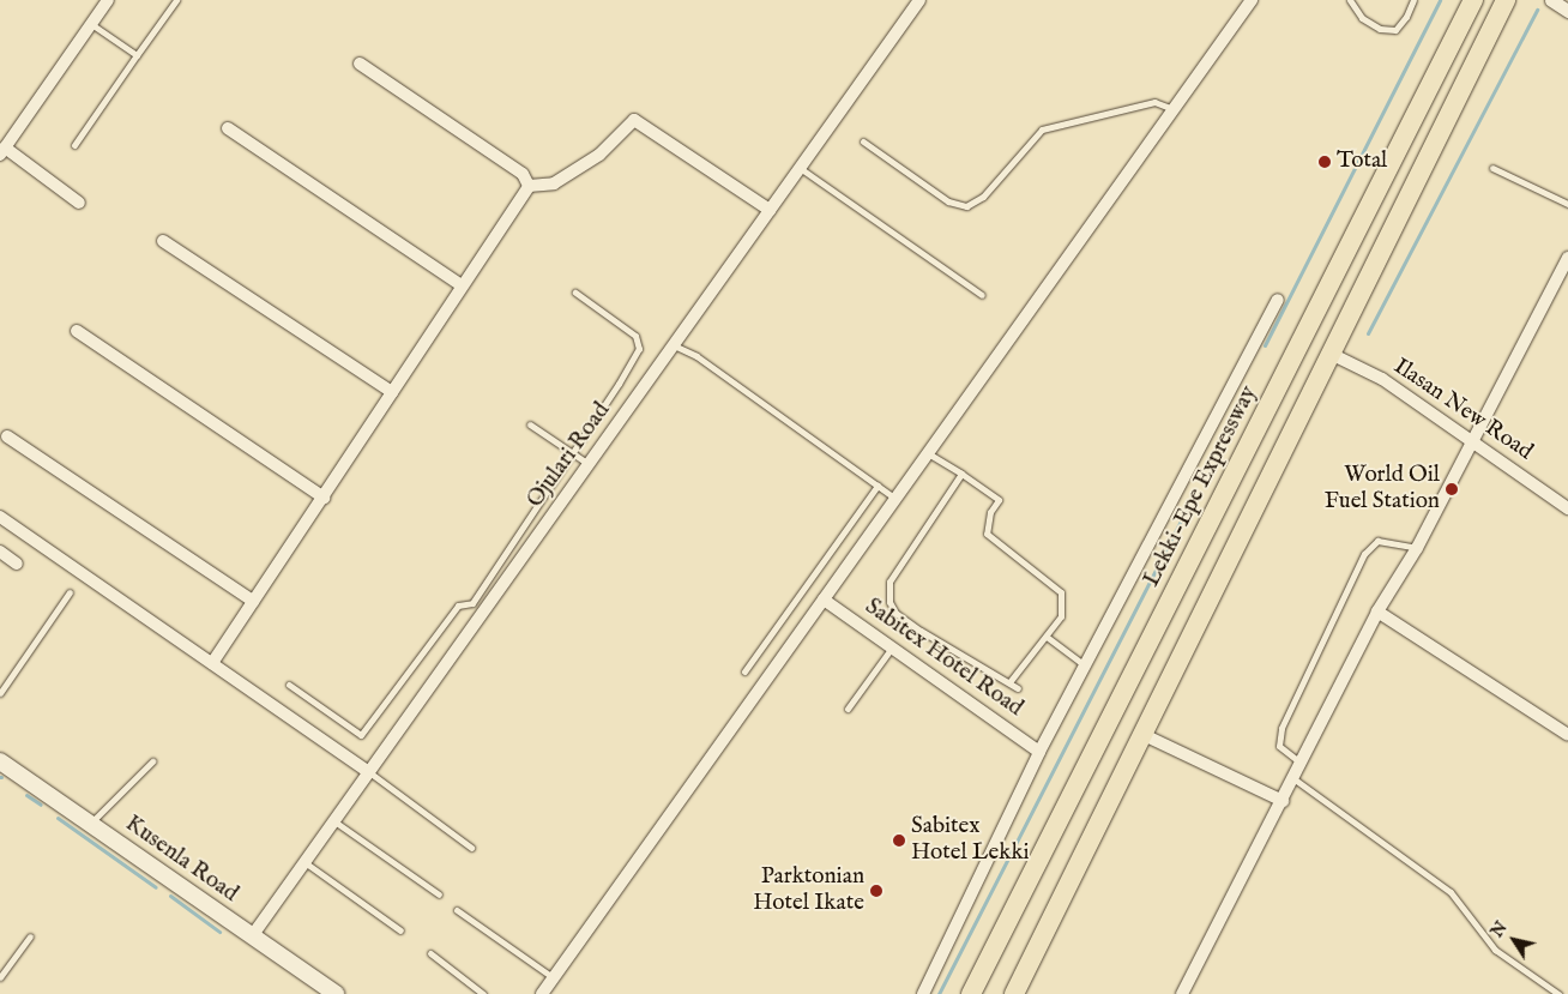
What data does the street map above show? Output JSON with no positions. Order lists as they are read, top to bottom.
{
  "streets": {
    "highway": ["Lekki-Epe Expressway"],
    "main road": ["Kusenla Road"],
    "street": ["Ilasan New Road", "Ojulari Road", "Sabitex Hotel Road"]
  },
  "crossings": [
    ["Ojulari Road", "Kusenla Road"]
  ],
  "places": [
    "Total",
    "World Oil Fuel Station",
    "Sabitex Hotel Lekki",
    "Parktonian Hotel Ikate"
  ],
  "north": "top left"
}
